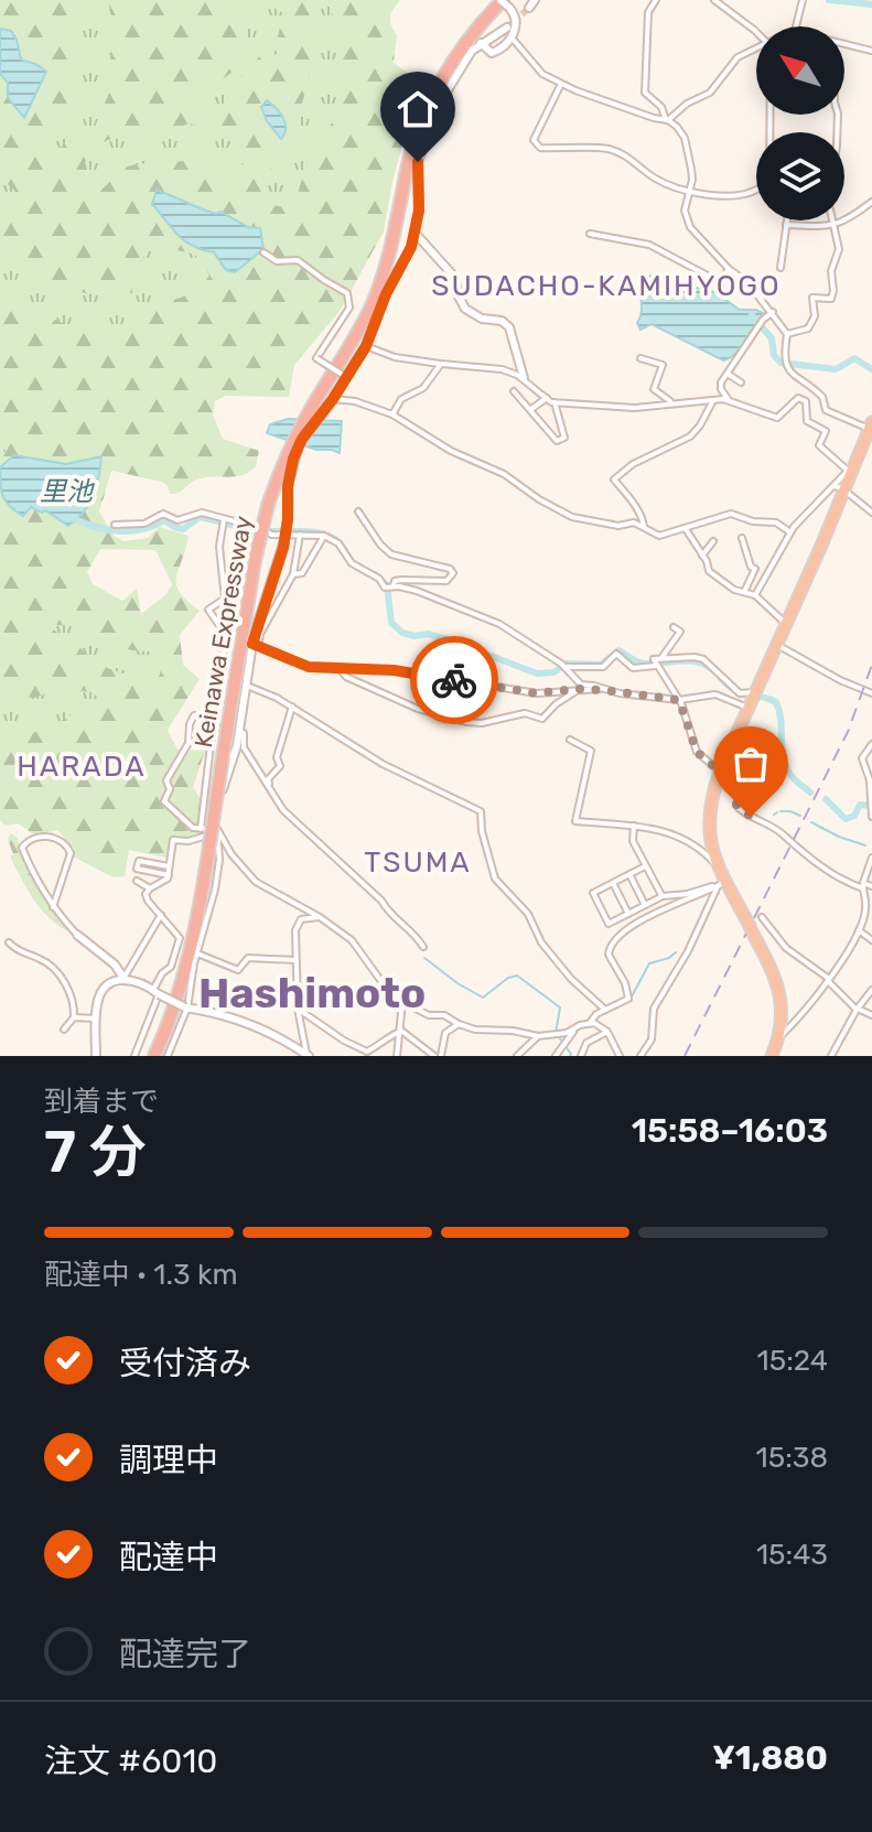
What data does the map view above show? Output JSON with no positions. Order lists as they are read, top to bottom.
{
  "streets": {
    "highway": ["Keinawa Expressway"]
  },
  "districts": [
    "SUDACHO-KAMIHYOGO",
    "HARADA",
    "TSUMA",
    "Hashimoto"
  ],
  "water": ["里池"],
  "north": "top left",
  "page": {
    "heading": ["7 分", "到着まで", "15:58–16:03"],
    "panel": ["注文 #6010", "¥1,880"],
    "bar": "配達中 · 1.3 km",
    "list": [
      ["受付済み", "15:24"],
      ["調理中", "15:38"],
      ["配達中", "15:43"],
      "配達完了"
    ]
  }
}
